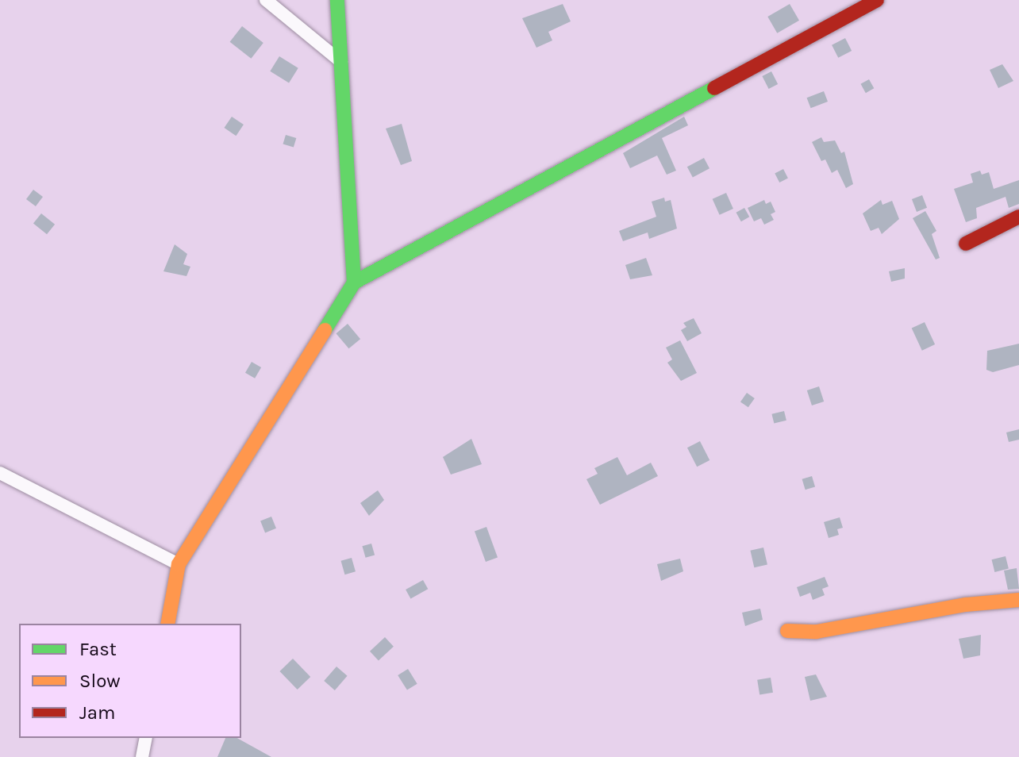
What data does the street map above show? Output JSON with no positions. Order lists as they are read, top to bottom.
{
  "legend": ["Fast", "Slow", "Jam"]
}
